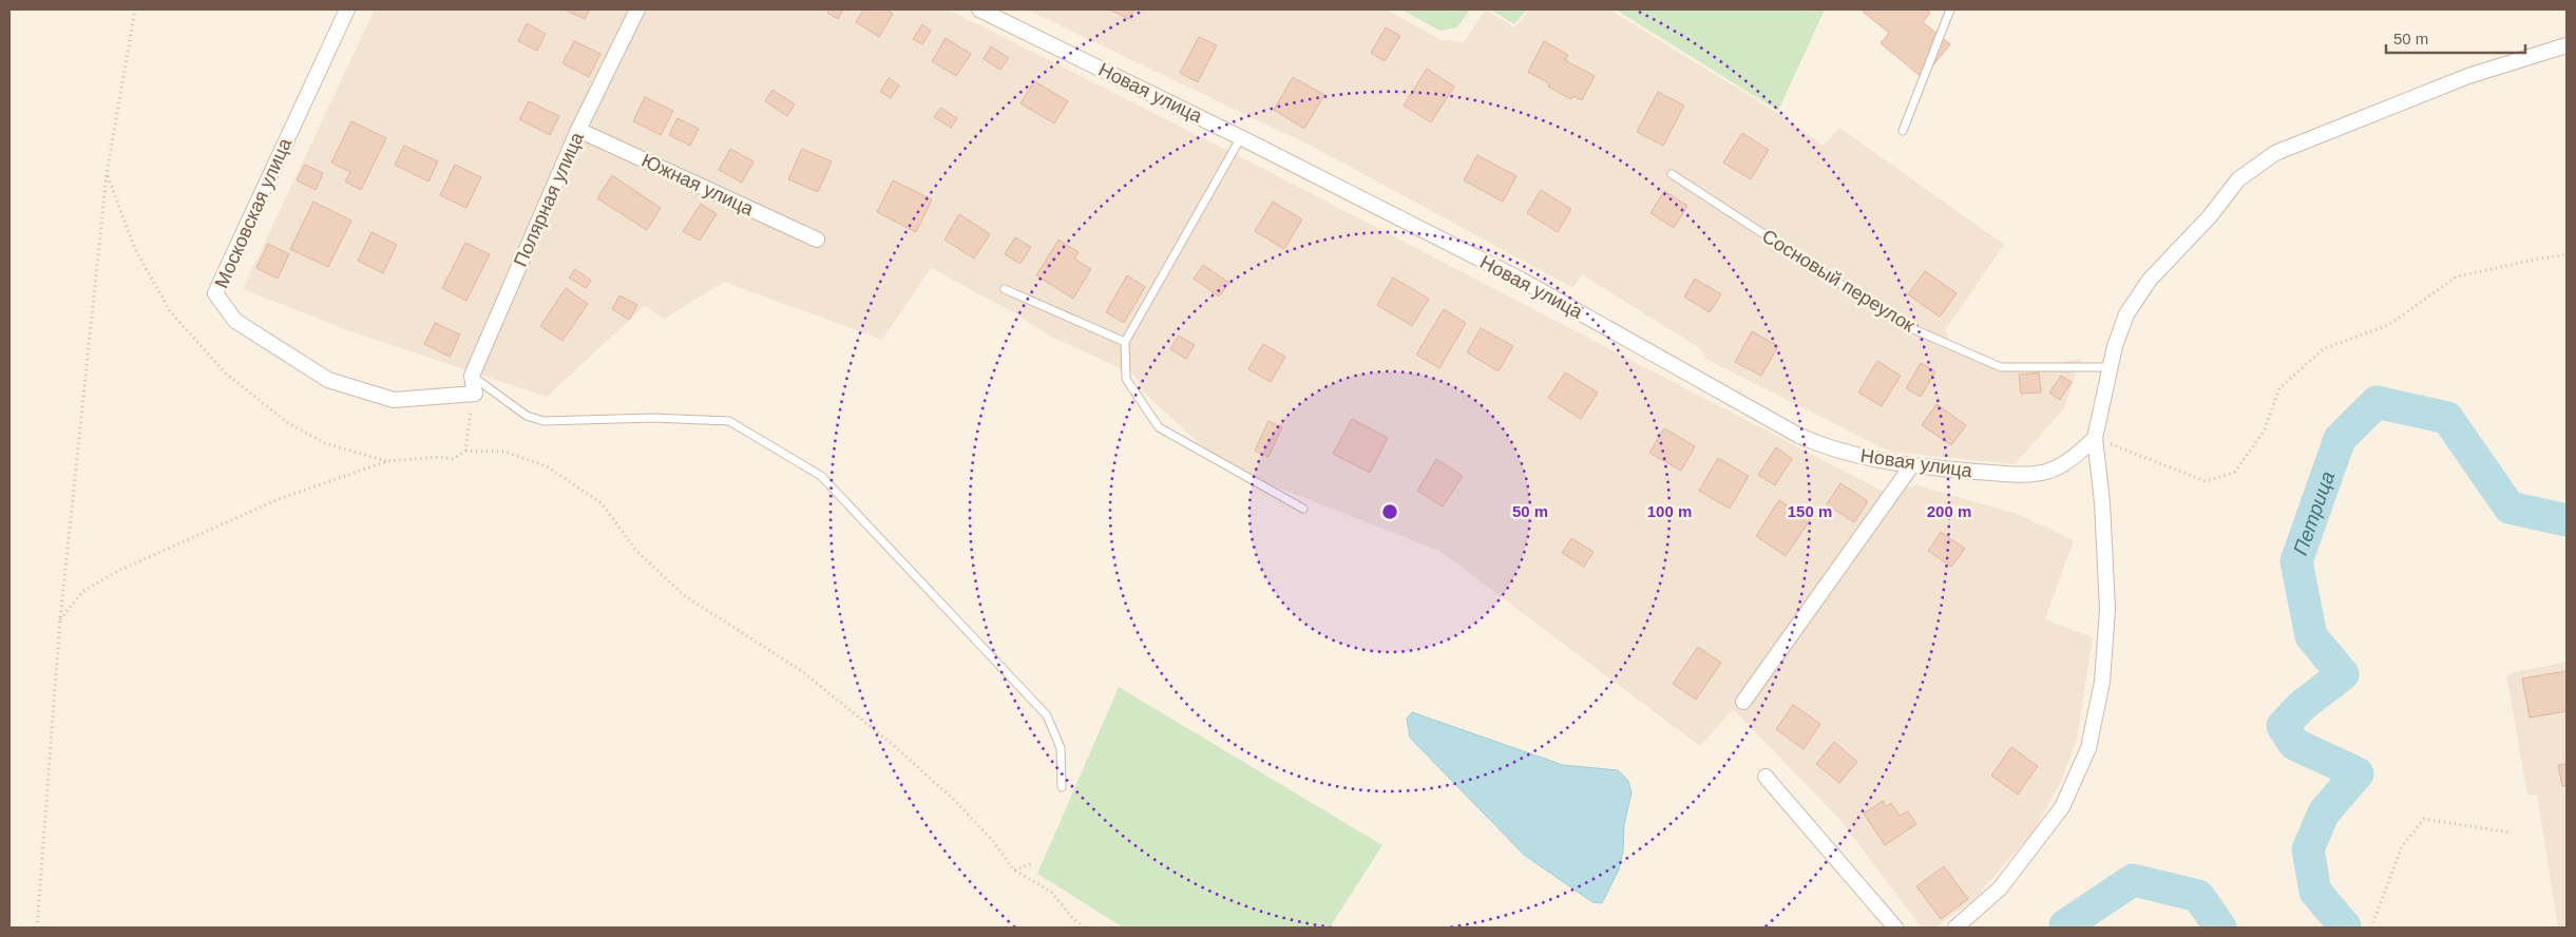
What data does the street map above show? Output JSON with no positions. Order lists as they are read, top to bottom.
{
  "streets": {
    "street": [
      "Новая улица",
      "Южная улица",
      "Полярная улица",
      "Московская улица"
    ],
    "lane": ["Сосновый переулок"]
  },
  "crossings": [
    ["Южная улица", "Полярная улица"]
  ],
  "water": ["Петрица"],
  "scale_bar": "50 m",
  "rings": [
    "50 m",
    "100 m",
    "150 m",
    "200 m"
  ]
}
